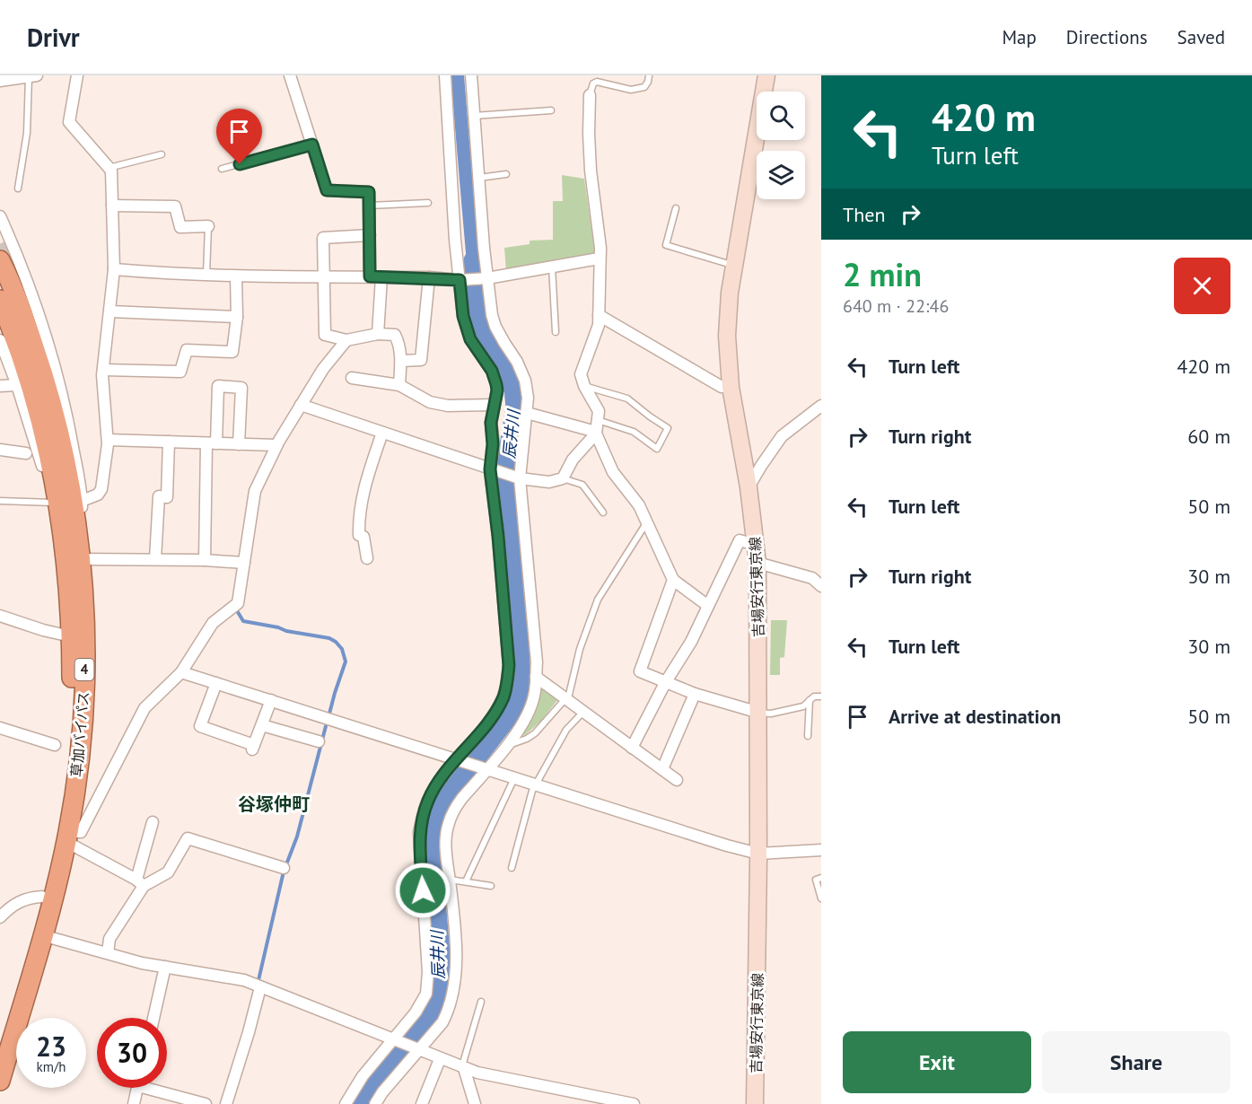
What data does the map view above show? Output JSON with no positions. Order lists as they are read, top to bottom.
{
  "streets": {
    "highway": ["4", "草加バイパス"],
    "main road": ["吉場安行東京線"]
  },
  "districts": ["谷塚仲町"],
  "water": ["辰井川"],
  "page": {
    "header": "Drivr",
    "nav": ["Map", "Directions", "Saved"],
    "turn": ["420 m", "Turn left"],
    "then": "Then",
    "heading": ["2 min", "640 m · 22:46"],
    "list": [
      {
        "name": "Turn left",
        "value": "420 m"
      },
      {
        "name": "Turn right",
        "value": "60 m"
      },
      {
        "name": "Turn left",
        "value": "50 m"
      },
      {
        "name": "Turn right",
        "value": "30 m"
      },
      {
        "name": "Turn left",
        "value": "30 m"
      },
      {
        "name": "Arrive at destination",
        "value": "50 m"
      }
    ],
    "speed": "23 km/h",
    "limit": "30",
    "buttons": ["Exit", "Share"]
  }
}
